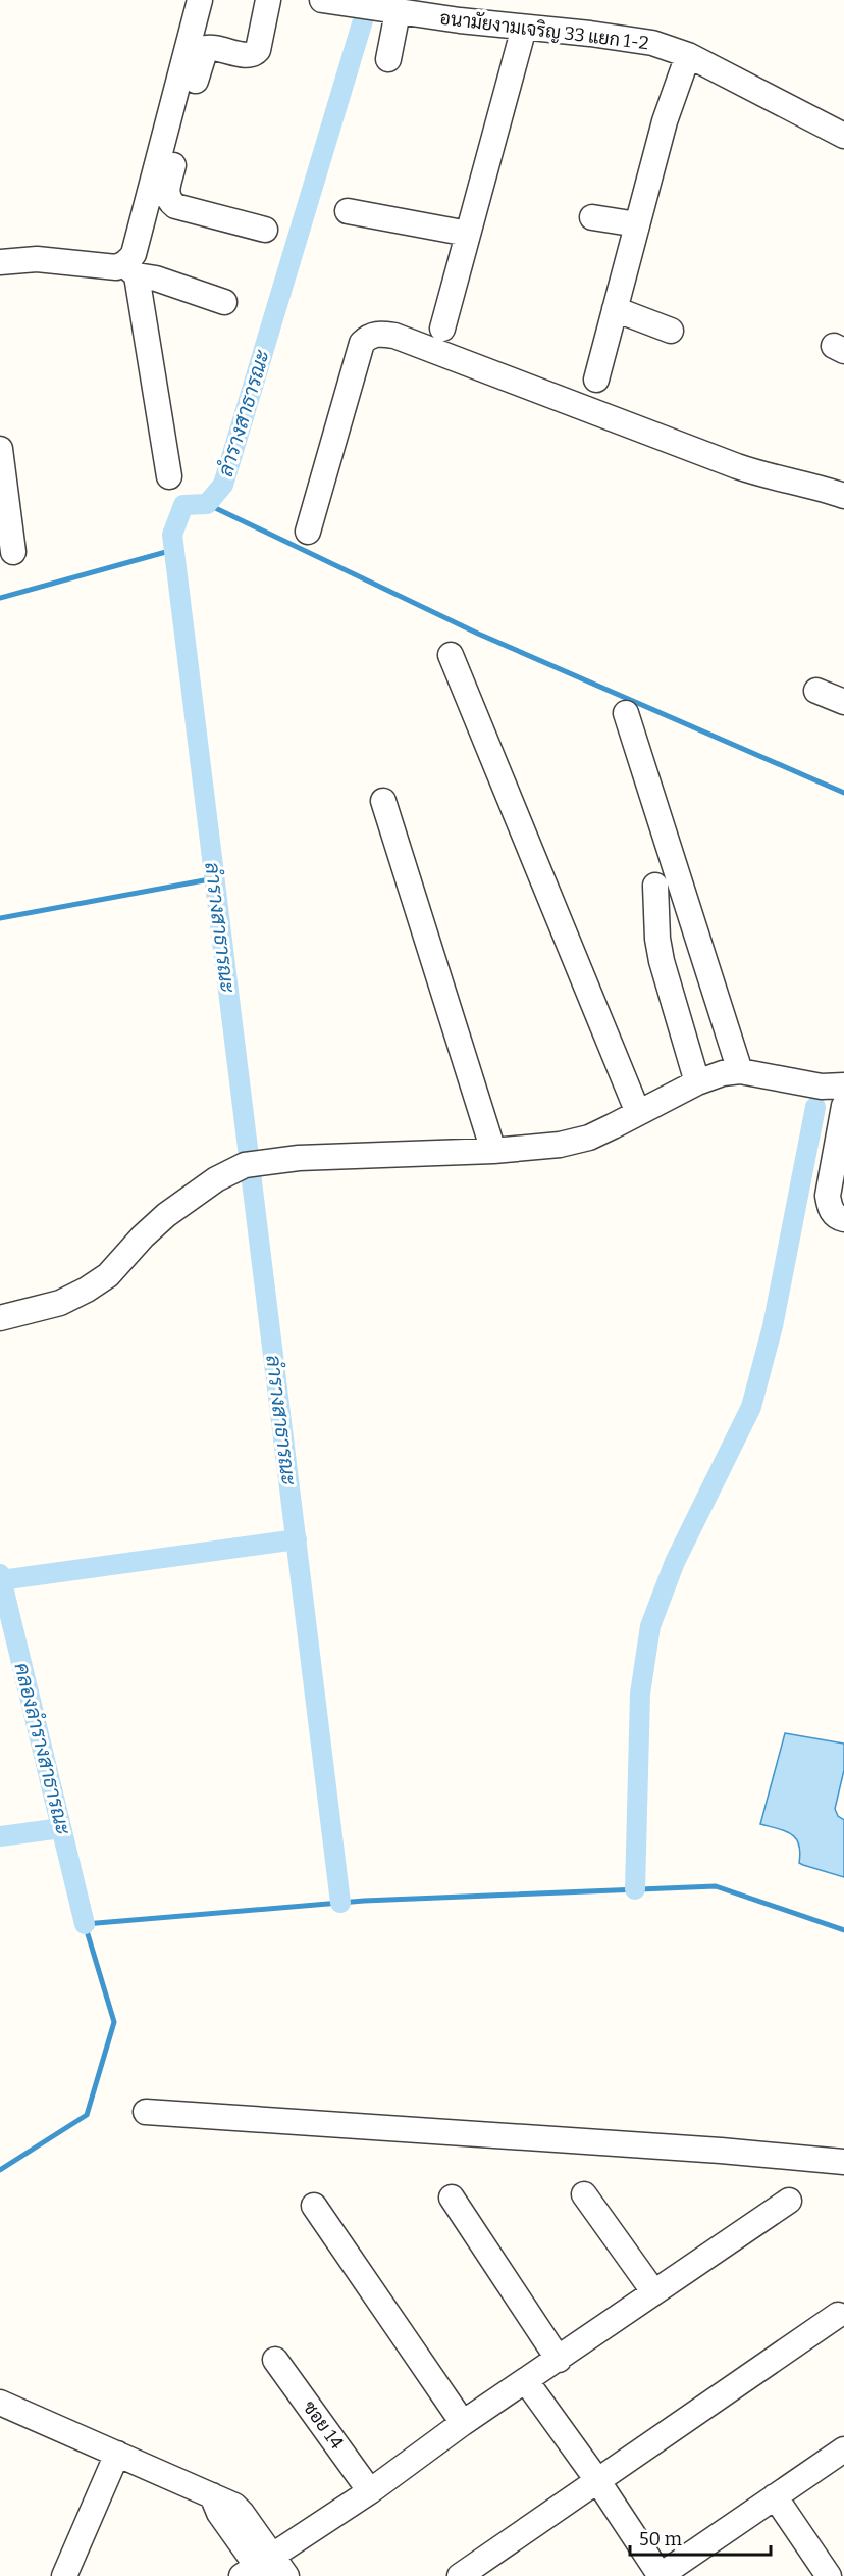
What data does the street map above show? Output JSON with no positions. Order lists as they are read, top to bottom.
{
  "streets": {
    "street": ["อนามัยงามเจริญ 33 แยก 1-2", "ซอย 14"]
  },
  "water": ["ลำรางสาธารณะ", "คลองลำรางสาธารณะ"],
  "scale_bar": "50 m"
}
